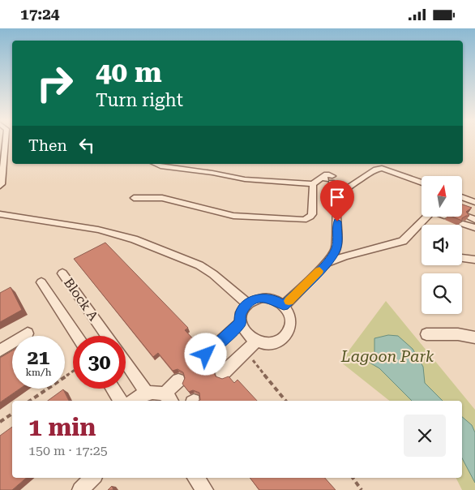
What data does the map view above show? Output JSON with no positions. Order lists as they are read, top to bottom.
{
  "streets": {
    "street": ["Block A"]
  },
  "parks": ["Lagoon Park"],
  "north": "top",
  "page": {
    "status": "17:24",
    "turn": ["40 m", "Turn right"],
    "then": "Then",
    "speed": "21 km/h",
    "limit": "30",
    "heading": ["1 min", "150 m · 17:25"]
  }
}
